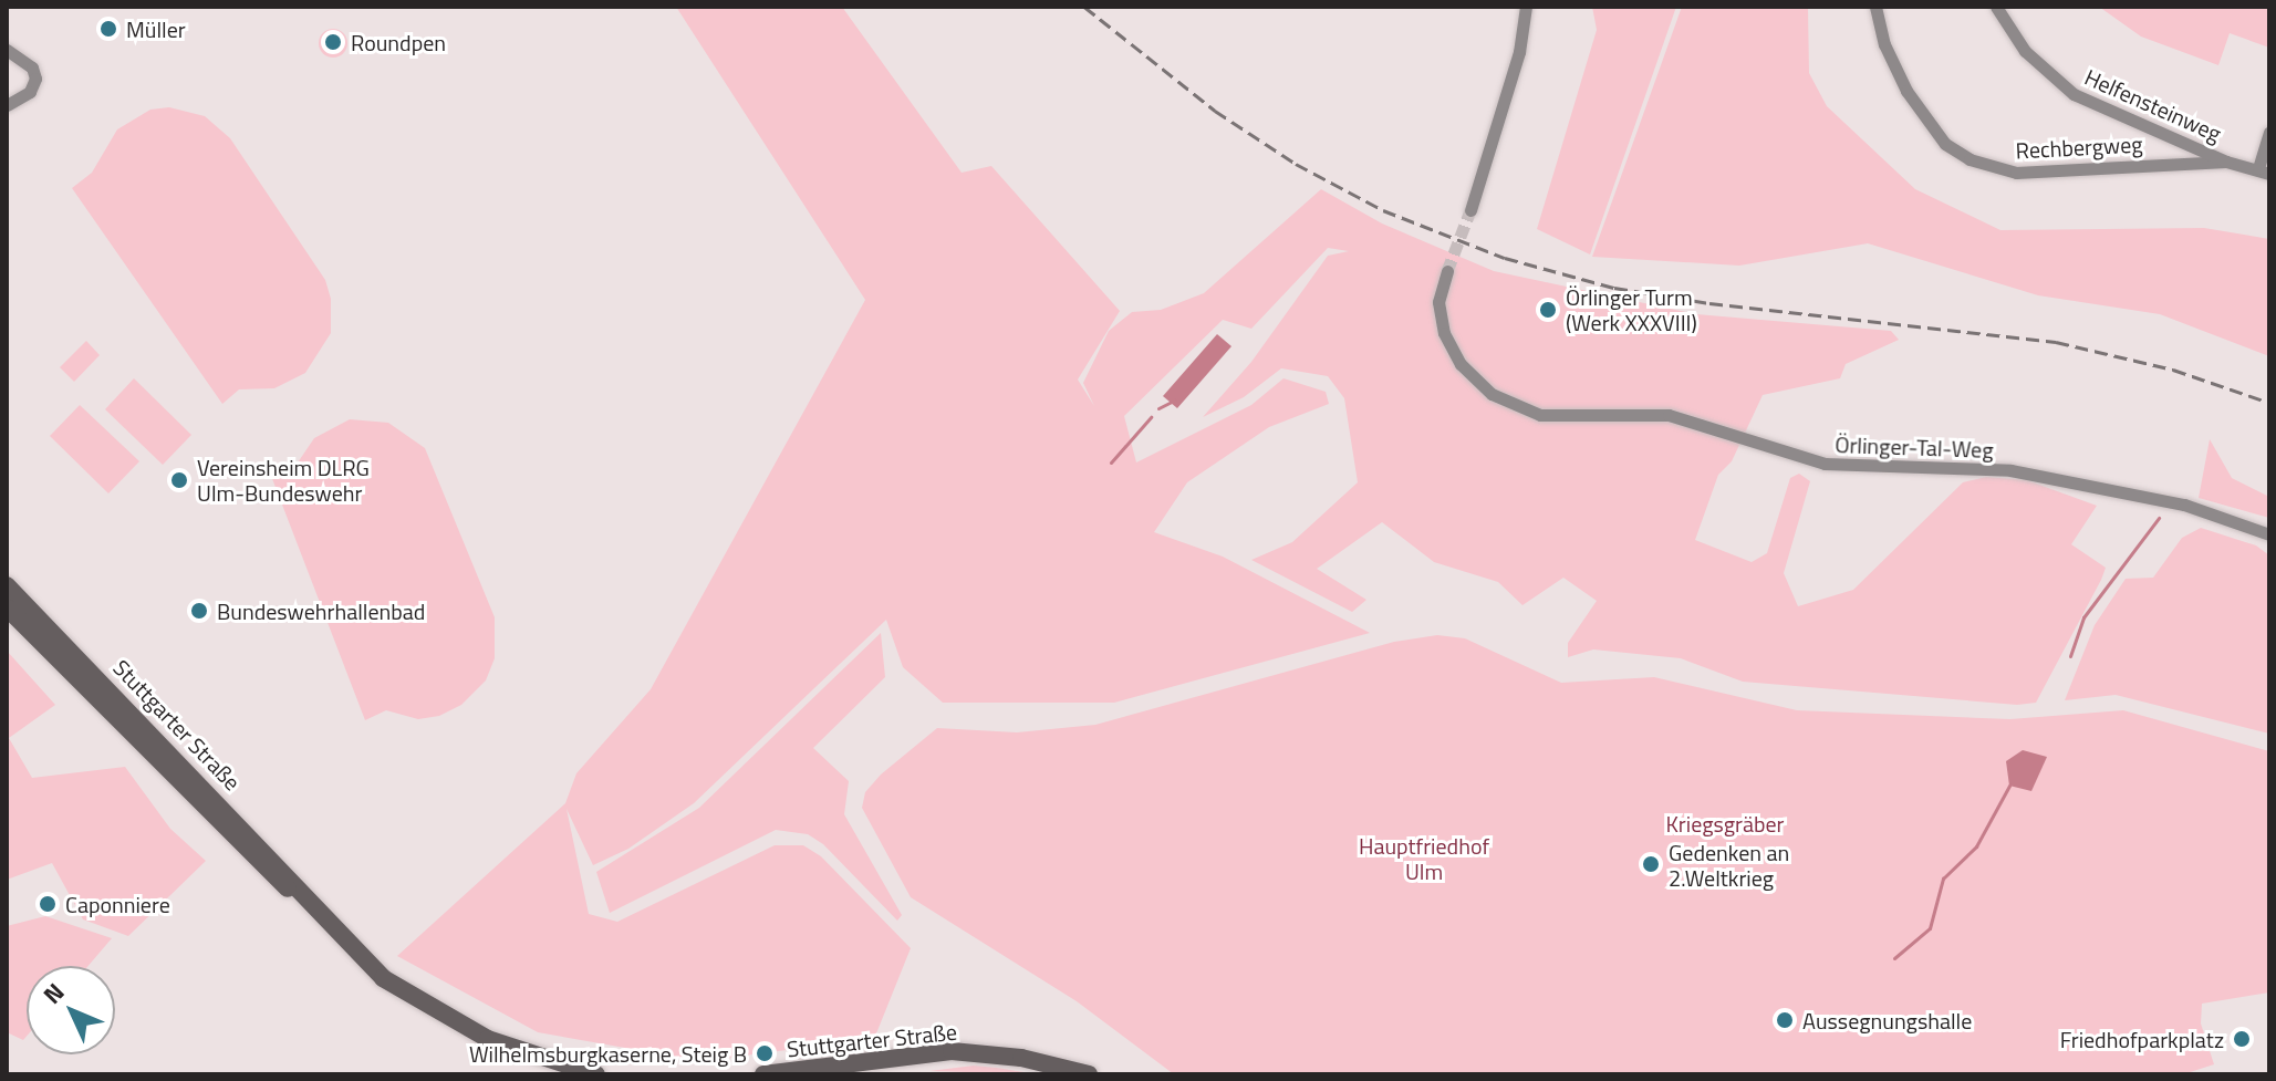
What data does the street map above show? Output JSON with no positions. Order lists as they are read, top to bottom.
{
  "streets": {
    "main road": ["Stuttgarter Straße"],
    "street": ["Helfensteinweg", "Rechbergweg", "Örlinger-Tal-Weg"]
  },
  "crossings": [
    ["Helfensteinweg", "Rechbergweg"]
  ],
  "parks": ["Kriegsgräber", "Hauptfriedhof Ulm"],
  "places": [
    "Müller",
    "Roundpen",
    "Örlinger Turm (Werk XXXVIII)",
    "Vereinsheim DLRG Ulm-Bundeswehr",
    "Bundeswehrhallenbad",
    "Gedenken an 2.Weltkrieg",
    "Caponniere",
    "Aussegnungshalle",
    "Friedhofparkplatz",
    "Wilhelmsburgkaserne, Steig B"
  ],
  "north": "top left"
}
